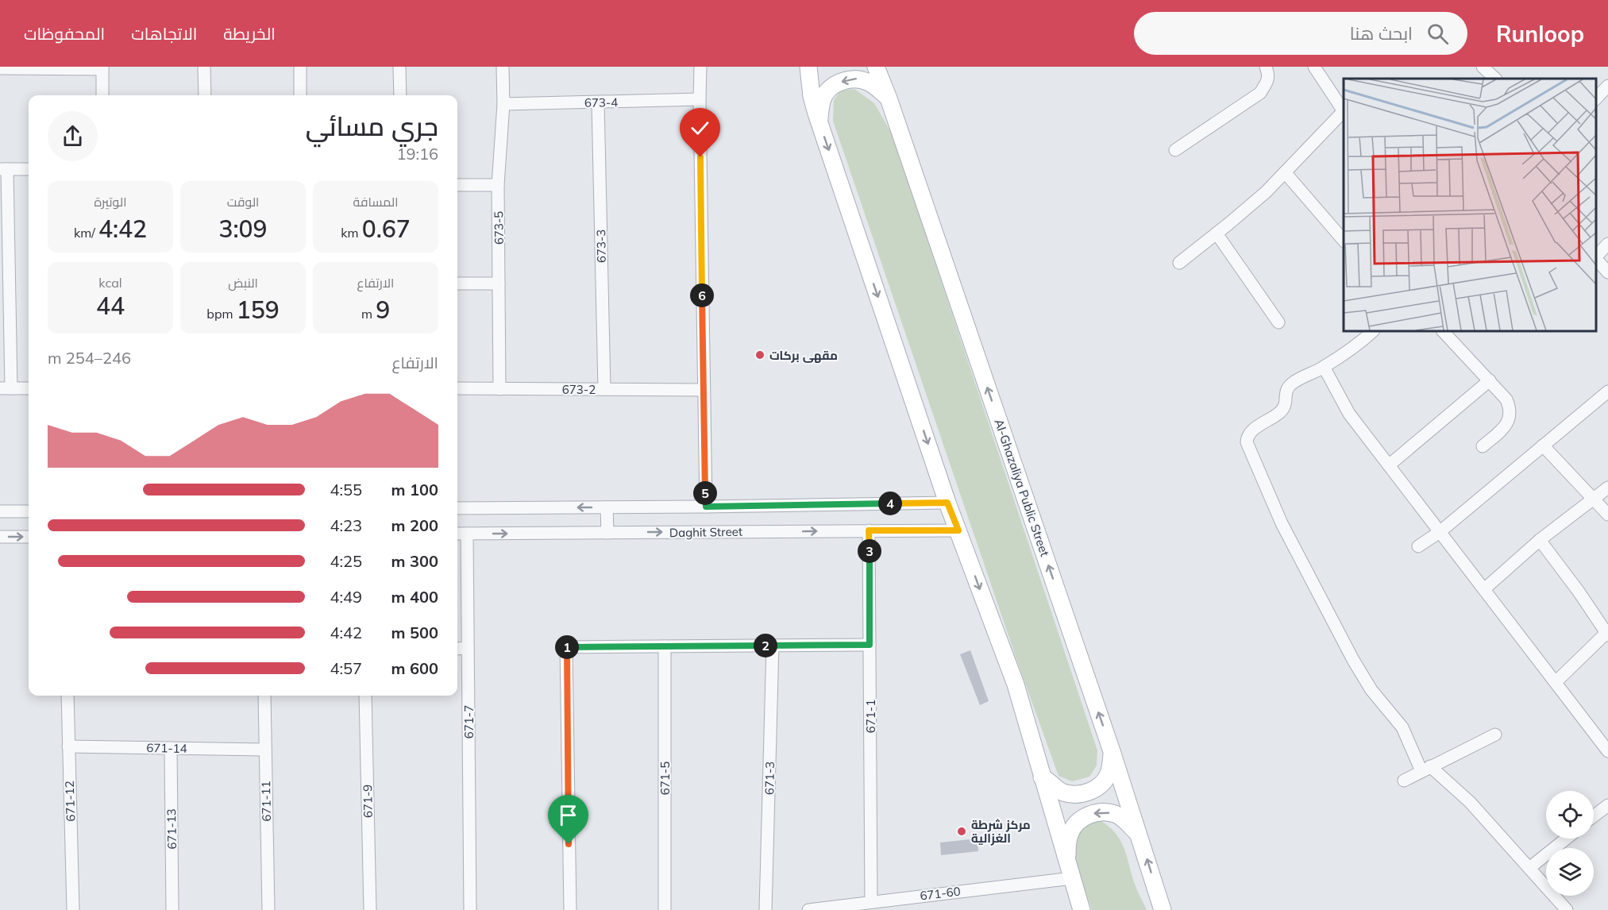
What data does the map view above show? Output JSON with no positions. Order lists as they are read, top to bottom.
{
  "streets": {
    "main road": ["Al-Ghazaliya Public Street"],
    "street": [
      "673-4",
      "673-5",
      "673-3",
      "673-2",
      "Daghit Street",
      "671-1",
      "671-7",
      "671-14",
      "671-5",
      "671-3",
      "671-12",
      "671-11",
      "671-9",
      "671-13",
      "671-60"
    ]
  },
  "crossings": [
    ["673-4", "673-5"],
    ["673-4", "673-3"],
    ["673-5", "673-2"],
    ["673-3", "673-2"],
    ["Daghit Street", "671-1"],
    ["Daghit Street", "671-7"],
    ["671-1", "671-60"],
    ["671-14", "671-12"],
    ["671-14", "671-11"],
    ["671-14", "671-13"]
  ],
  "places": ["مقهى بركات", "مركز شرطة الغزالية"],
  "page": {
    "header": "Runloop",
    "search": "ابحث هنا",
    "nav": ["الخريطة", "الاتجاهات", "المحفوظات"],
    "heading": ["جري مسائي", "19:16"],
    "stats": [
      ["المسافة", "0.67 km"],
      ["الوقت", "3:09"],
      ["الوتيرة", "4:42 /km"],
      ["الارتفاع", "9 m"],
      ["النبض", "159 bpm"],
      ["kcal", "44"]
    ],
    "pins": [
      "6",
      "5",
      "4",
      "3",
      "2",
      "1"
    ],
    "chart": ["الارتفاع", "246–254 m"],
    "list": [
      {
        "name": "100 m",
        "note": "4:55"
      },
      {
        "name": "200 m",
        "note": "4:23"
      },
      {
        "name": "300 m",
        "note": "4:25"
      },
      {
        "name": "400 m",
        "note": "4:49"
      },
      {
        "name": "500 m",
        "note": "4:42"
      },
      {
        "name": "600 m",
        "note": "4:57"
      }
    ]
  }
}
